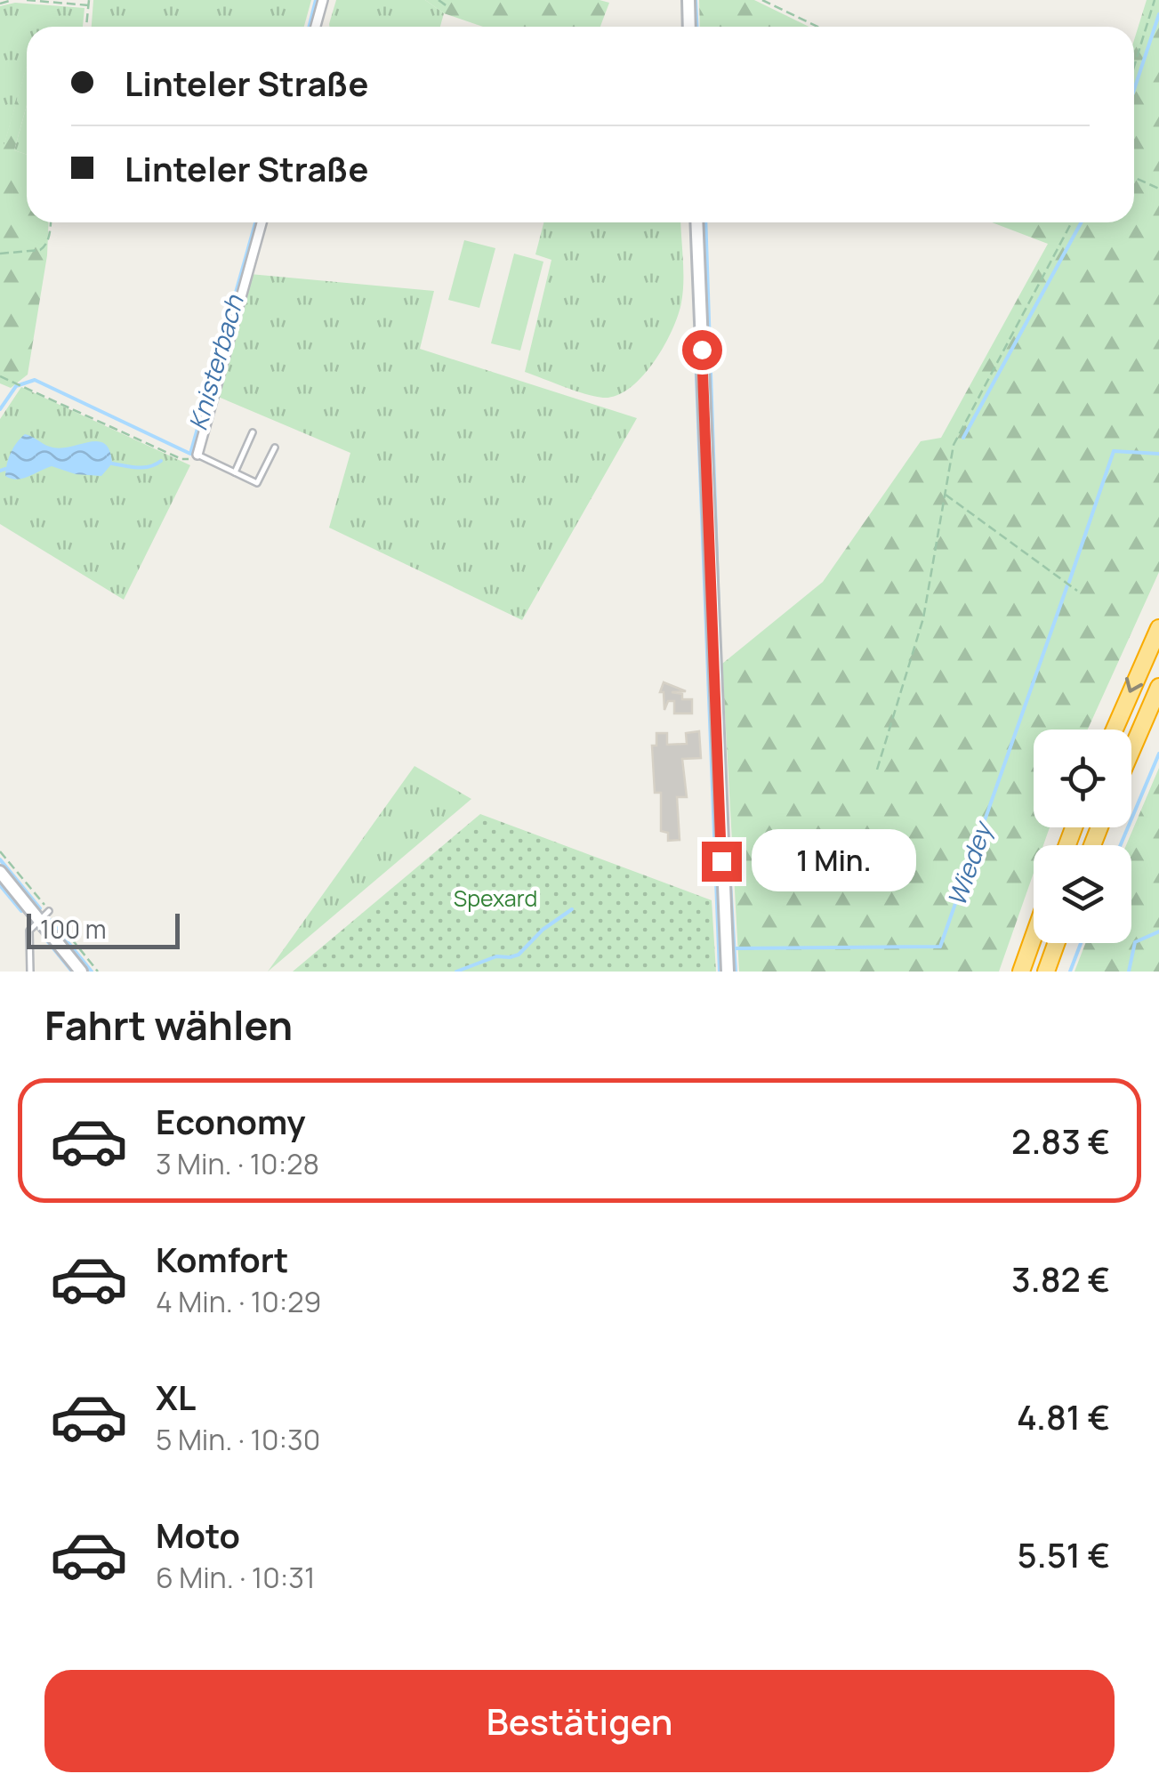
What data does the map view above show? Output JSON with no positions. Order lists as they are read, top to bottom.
{
  "water": ["Knisterbach", "Wiedey"],
  "parks": ["Spexard"],
  "scale_bar": "100 m",
  "page": {
    "banner": ["Linteler Straße", "Linteler Straße"],
    "bubble": "1 Min.",
    "scale": "100 m",
    "heading": "Fahrt wählen",
    "list": [
      {
        "name": "Economy",
        "note": "3 Min. · 10:28",
        "value": "2.83 €"
      },
      {
        "name": "Komfort",
        "note": "4 Min. · 10:29",
        "value": "3.82 €"
      },
      {
        "name": "XL",
        "note": "5 Min. · 10:30",
        "value": "4.81 €"
      },
      {
        "name": "Moto",
        "note": "6 Min. · 10:31",
        "value": "5.51 €"
      }
    ],
    "buttons": "Bestätigen"
  }
}
